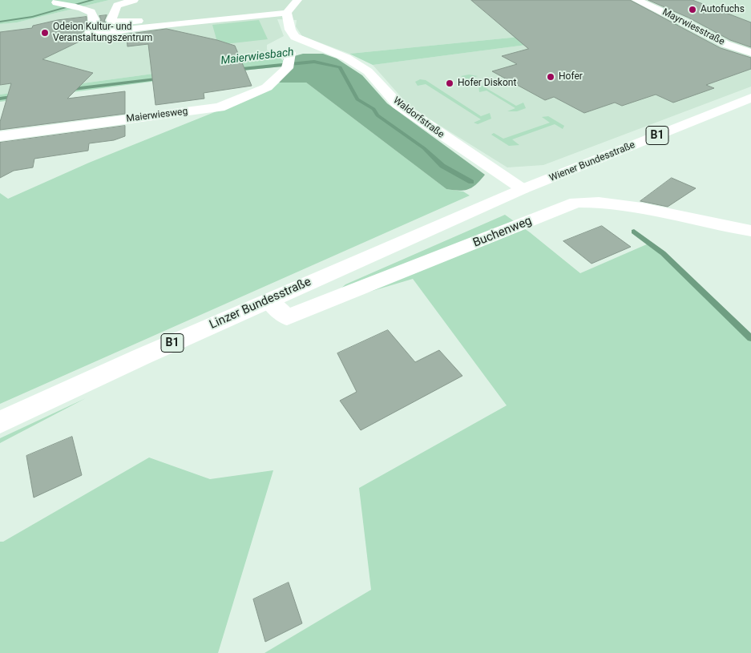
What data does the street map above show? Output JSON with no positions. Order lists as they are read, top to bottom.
{
  "streets": {
    "street": [
      "Mayrwiesstraße",
      "Maierwiesweg",
      "Waldorfstraße",
      "B1",
      "Wiener Bundesstraße",
      "Buchenweg",
      "Linzer Bundesstraße"
    ]
  },
  "crossings": [
    ["Waldorfstraße", "Wiener Bundesstraße"],
    ["Waldorfstraße", "Linzer Bundesstraße"],
    ["Wiener Bundesstraße", "Linzer Bundesstraße"],
    ["Buchenweg", "Linzer Bundesstraße"]
  ],
  "water": ["Maierwiesbach"],
  "places": [
    "Autofuchs",
    "Odeion Kultur- und Veranstaltungszentrum",
    "Hofer",
    "Hofer Diskont"
  ]
}
